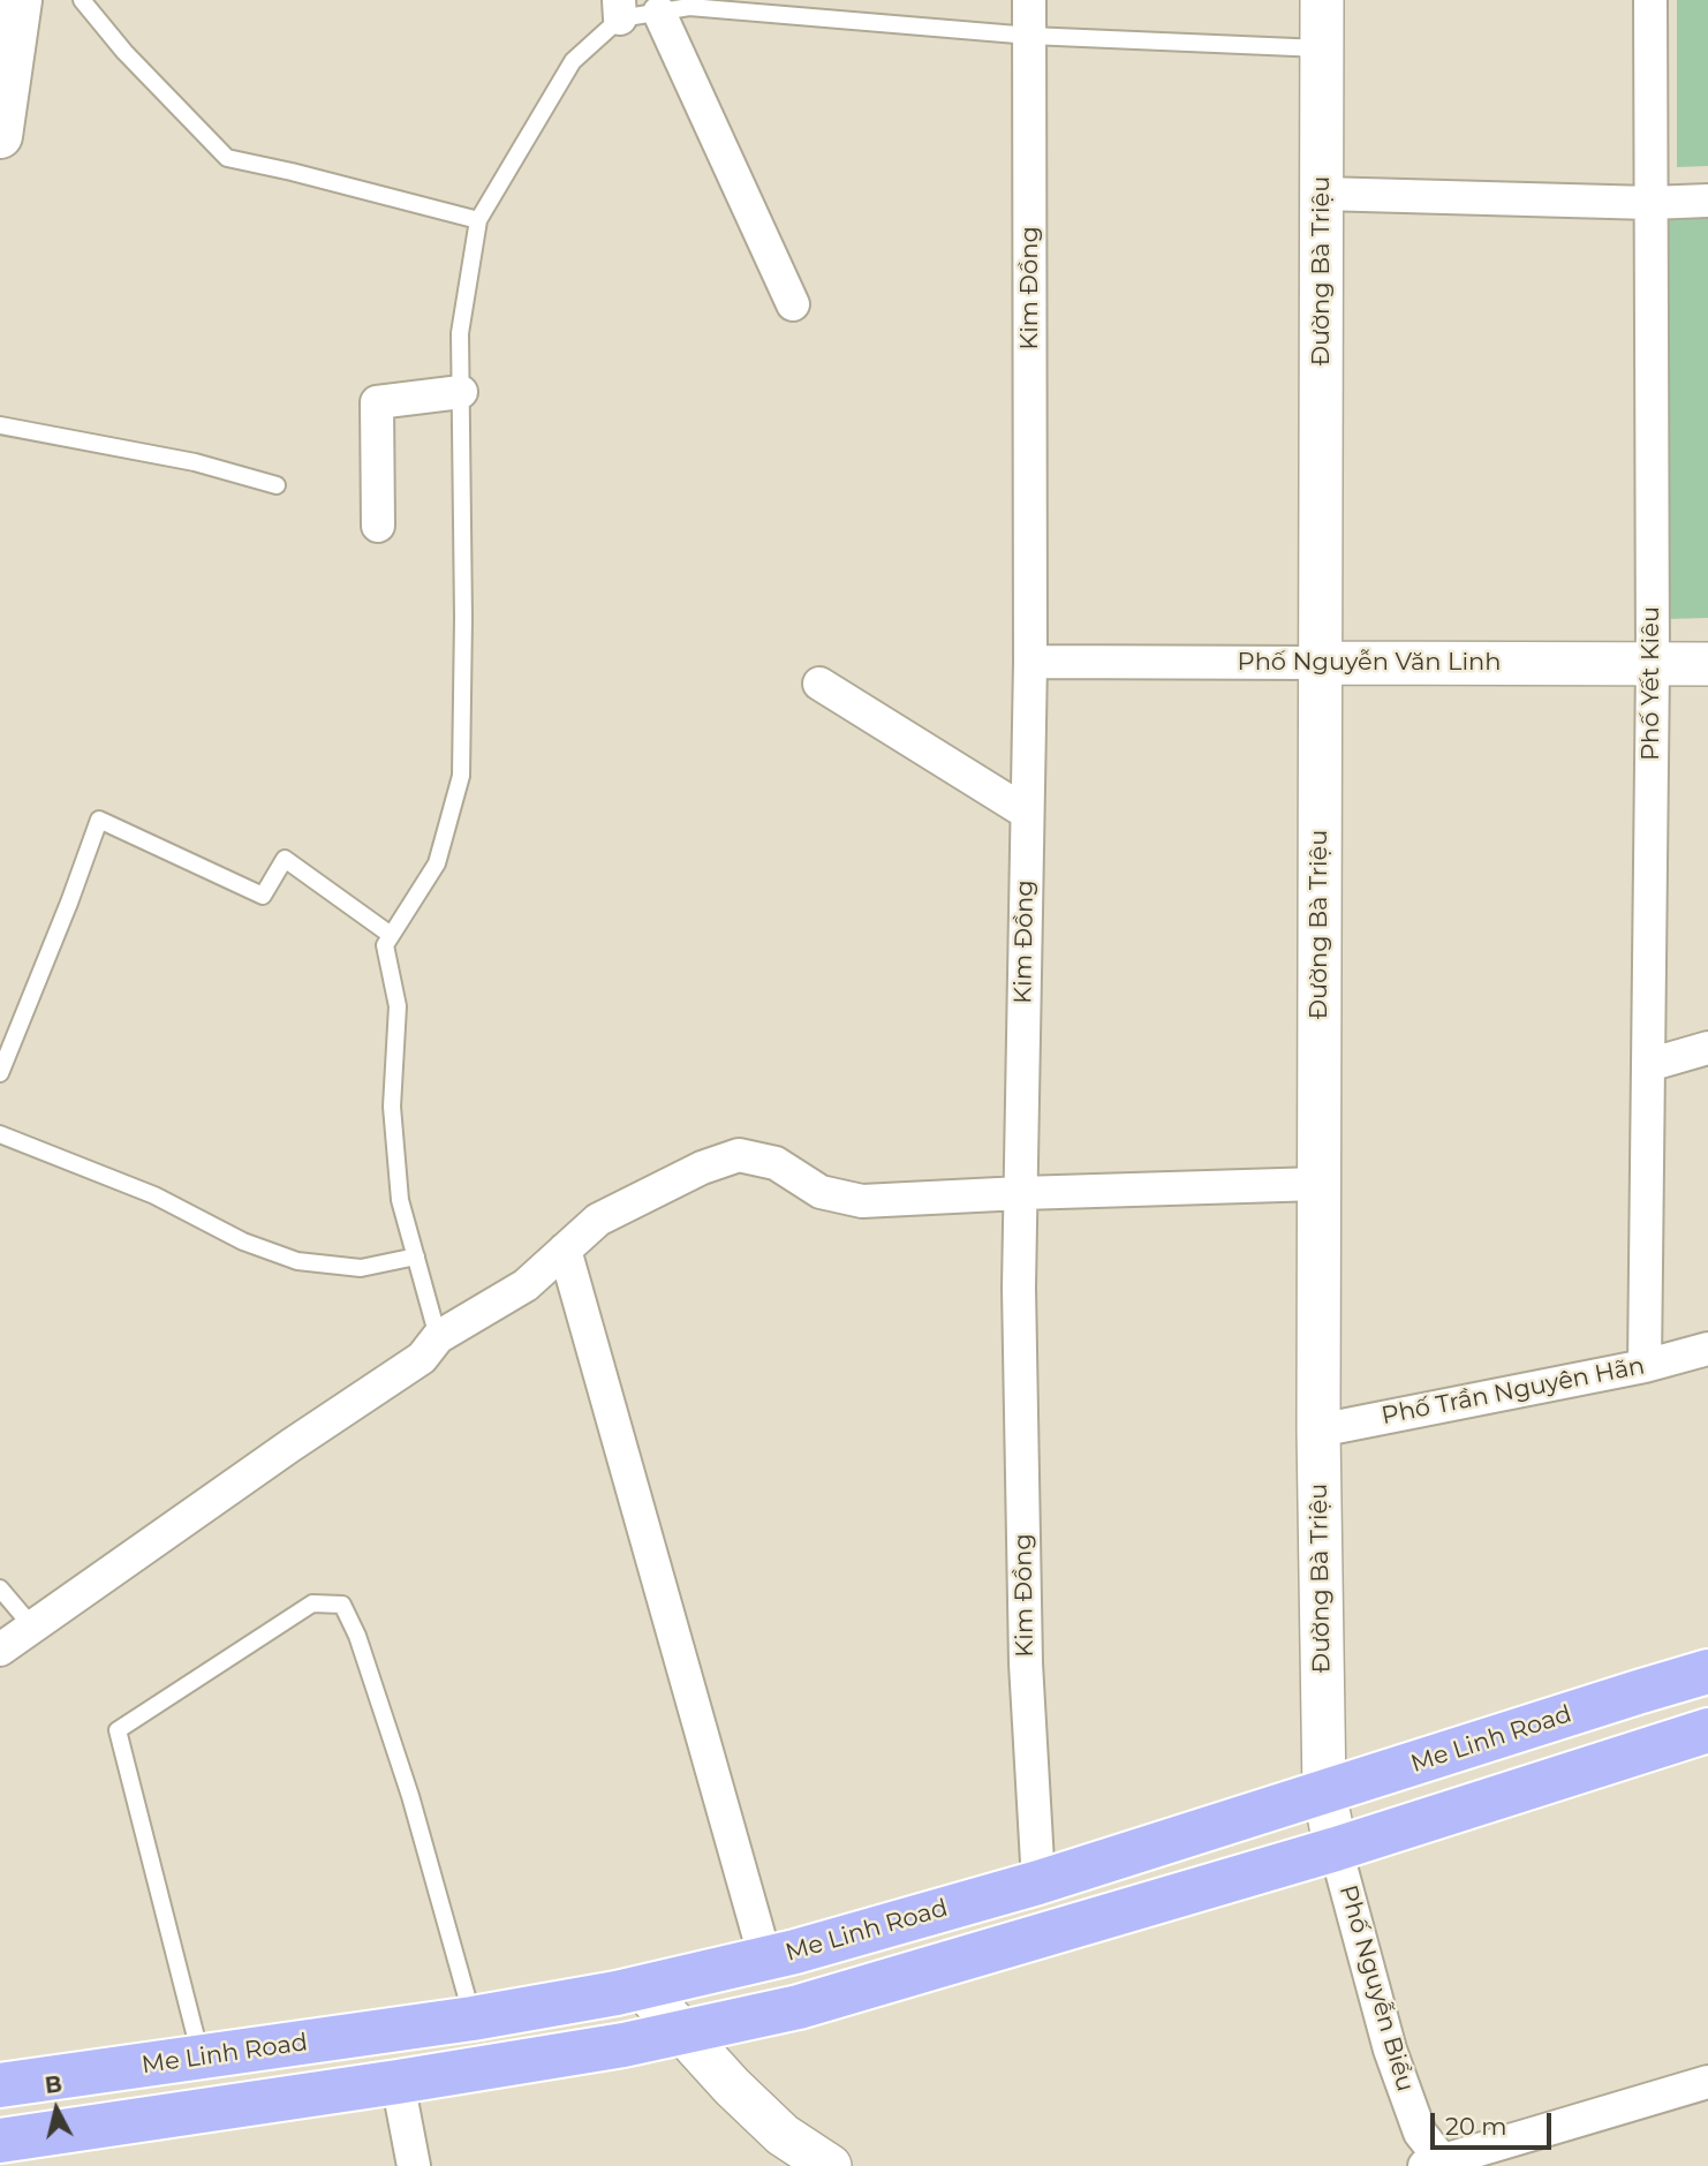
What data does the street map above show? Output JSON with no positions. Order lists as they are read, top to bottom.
{
  "streets": {
    "main road": ["Me Linh Road"],
    "street": [
      "Đường Bà Triệu",
      "Kim Đồng",
      "Phố Nguyễn Văn Linh",
      "Phố Yết Kiêu",
      "Phố Trần Nguyên Hãn",
      "Phố Nguyễn Biểu"
    ]
  },
  "crossings": [
    ["Đường Bà Triệu", "Phố Nguyễn Văn Linh"],
    ["Đường Bà Triệu", "Phố Trần Nguyên Hãn"],
    ["Đường Bà Triệu", "Me Linh Road"],
    ["Đường Bà Triệu", "Phố Nguyễn Biểu"],
    ["Kim Đồng", "Phố Nguyễn Văn Linh"],
    ["Kim Đồng", "Me Linh Road"],
    ["Phố Nguyễn Văn Linh", "Phố Yết Kiêu"],
    ["Phố Yết Kiêu", "Phố Trần Nguyên Hãn"]
  ],
  "scale_bar": "20 m",
  "north": "top"
}
